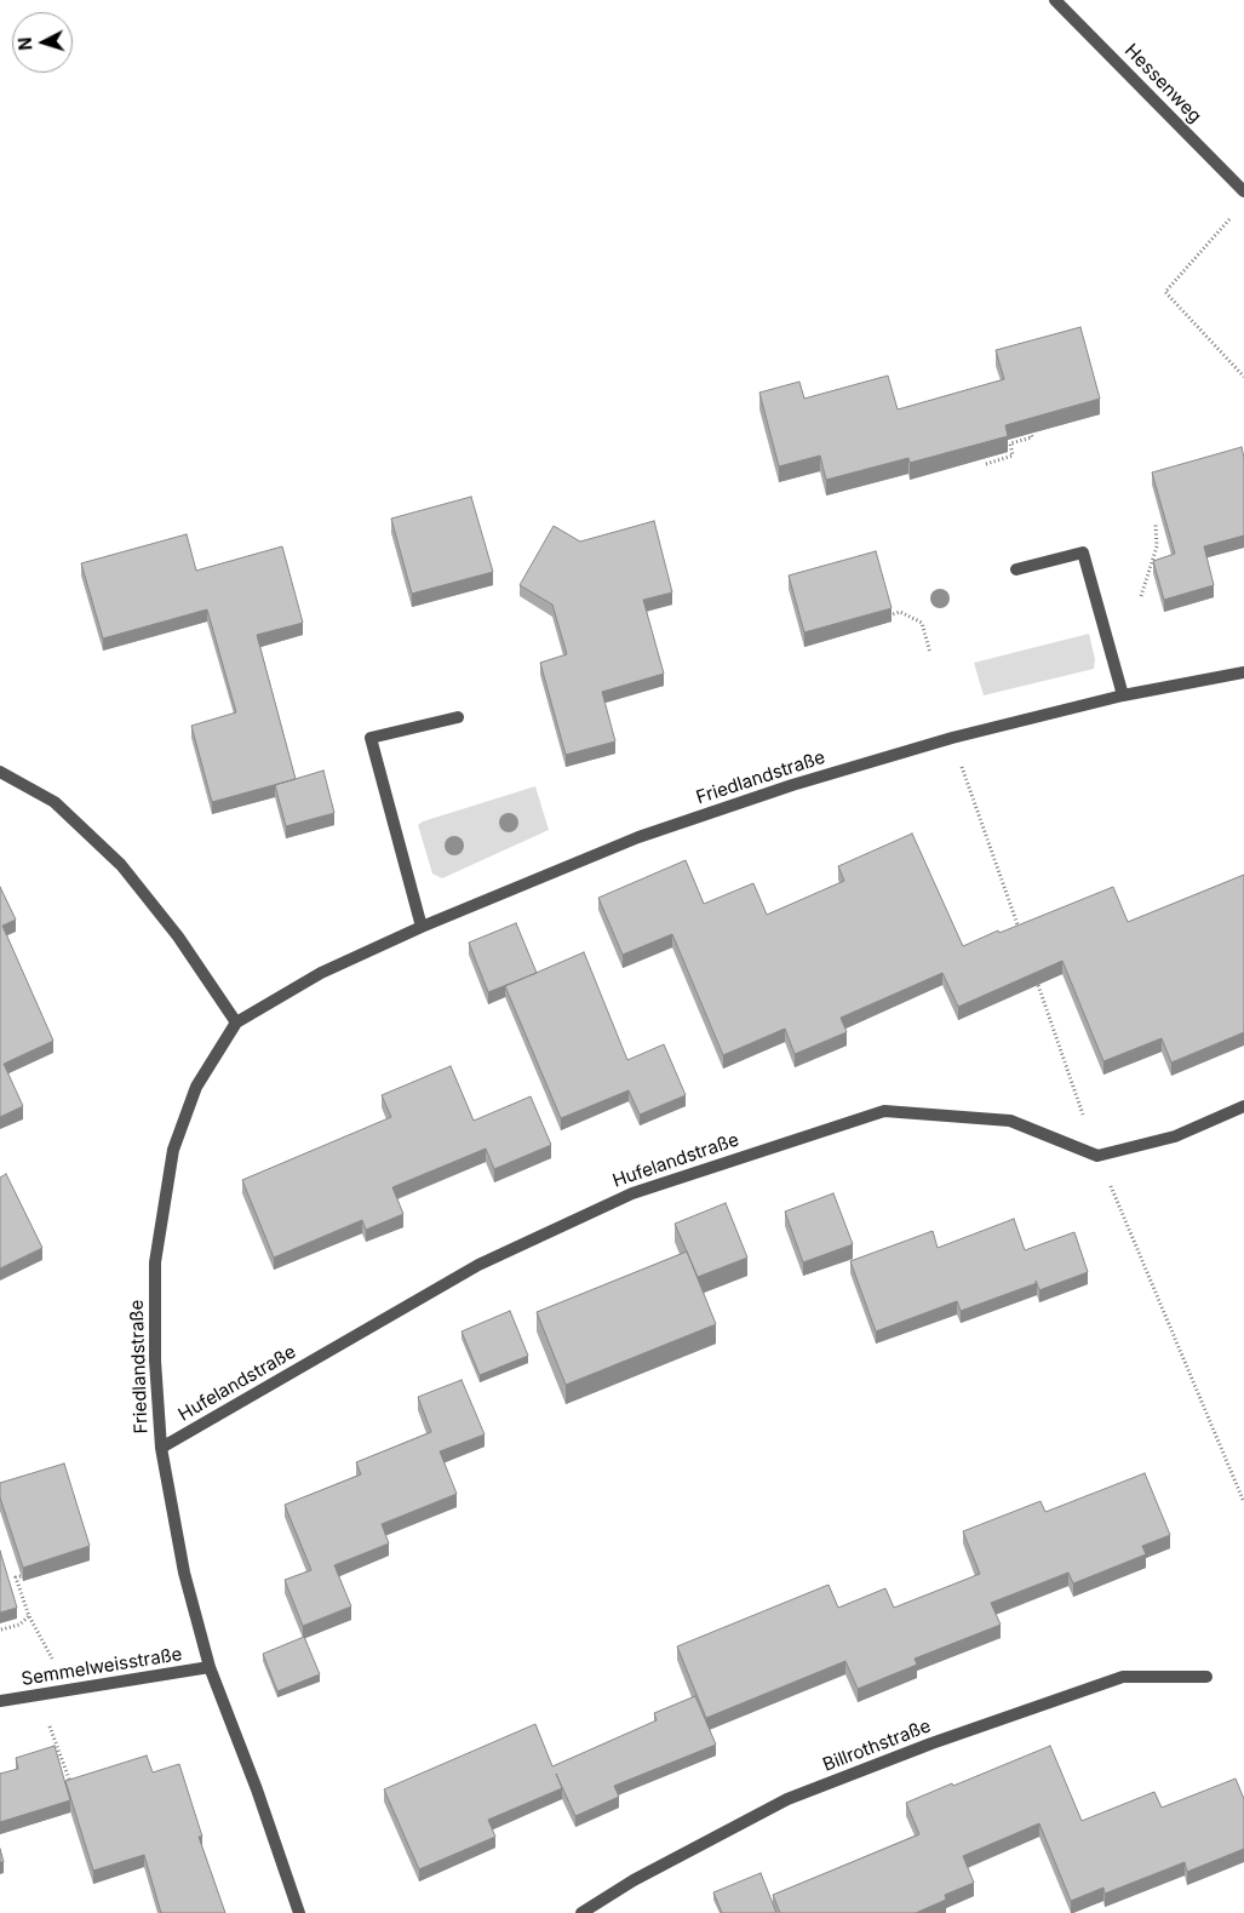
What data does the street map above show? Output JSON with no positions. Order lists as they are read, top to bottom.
{
  "streets": {
    "street": [
      "Hessenweg",
      "Friedlandstraße",
      "Hufelandstraße",
      "Semmelweisstraße",
      "Billrothstraße"
    ]
  },
  "crossings": [
    ["Friedlandstraße", "Hufelandstraße"],
    ["Friedlandstraße", "Semmelweisstraße"]
  ],
  "north": "left"
}
